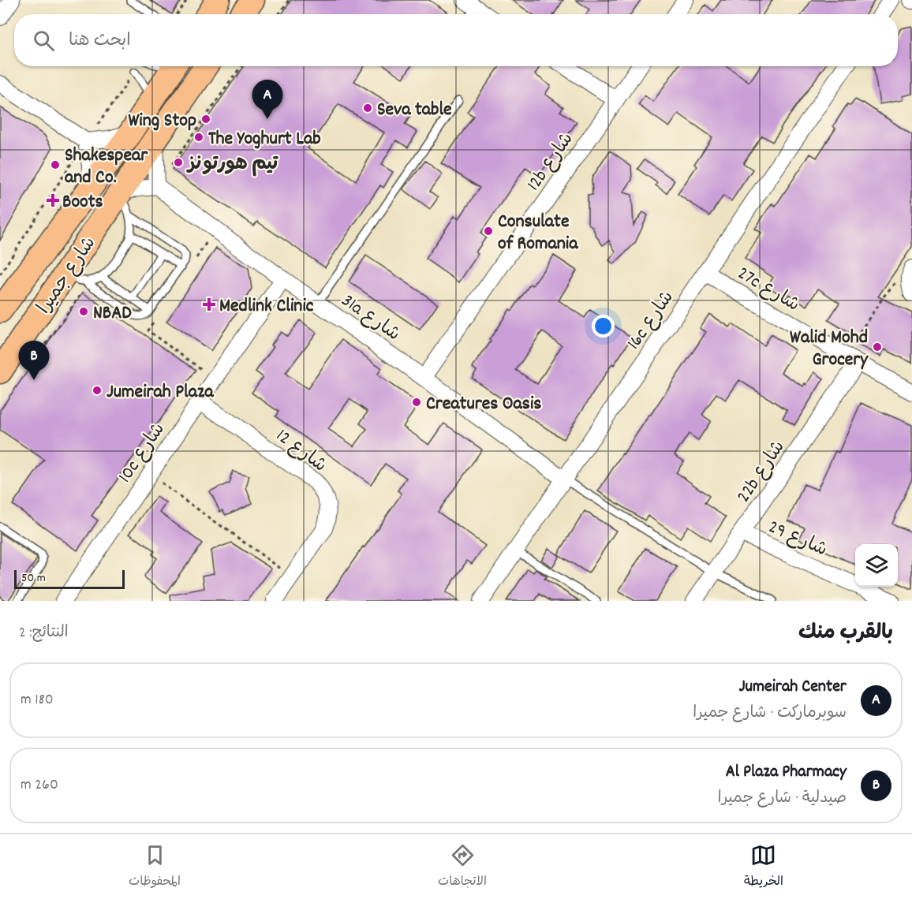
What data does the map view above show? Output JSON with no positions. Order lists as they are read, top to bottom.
{
  "streets": {
    "main road": ["شارع جميرا"],
    "street": [
      "12b شارع",
      "27c شارع",
      "31a شارع",
      "16c شارع",
      "شارع 12",
      "10c شارع",
      "22b شارع",
      "شارع 29"
    ]
  },
  "crossings": [
    ["12b شارع", "31a شارع"],
    ["27c شارع", "16c شارع"],
    ["27c شارع", "22b شارع"],
    ["31a شارع", "16c شارع"],
    ["31a شارع", "10c شارع"],
    ["شارع 12", "10c شارع"],
    ["22b شارع", "شارع 29"]
  ],
  "places": {
    "other": [
      "Seva table",
      "Wing Stop",
      "The Yoghurt Lab",
      "تيم هورتونز",
      "Shakespear and Co.",
      "Consulate of Romania",
      "NBAD",
      "Walid Mohd Grocery",
      "Jumeirah Plaza",
      "Creatures Oasis"
    ],
    "health": ["Boots", "Medlink Clinic"]
  },
  "scale_bar": "50 m",
  "page": {
    "search": "ابحث هنا",
    "pins": ["A", "B"],
    "scale": "50 m",
    "heading": ["بالقرب منك", "النتائج: 2"],
    "list": [
      {
        "mark": "A",
        "name": "Jumeirah Center",
        "note": "سوبرماركت · شارع جميرا",
        "value": "180 m"
      },
      {
        "mark": "B",
        "name": "Al Plaza Pharmacy",
        "note": "صيدلية · شارع جميرا",
        "value": "260 m"
      }
    ],
    "nav": ["الخريطة", "الاتجاهات", "المحفوظات"]
  }
}
